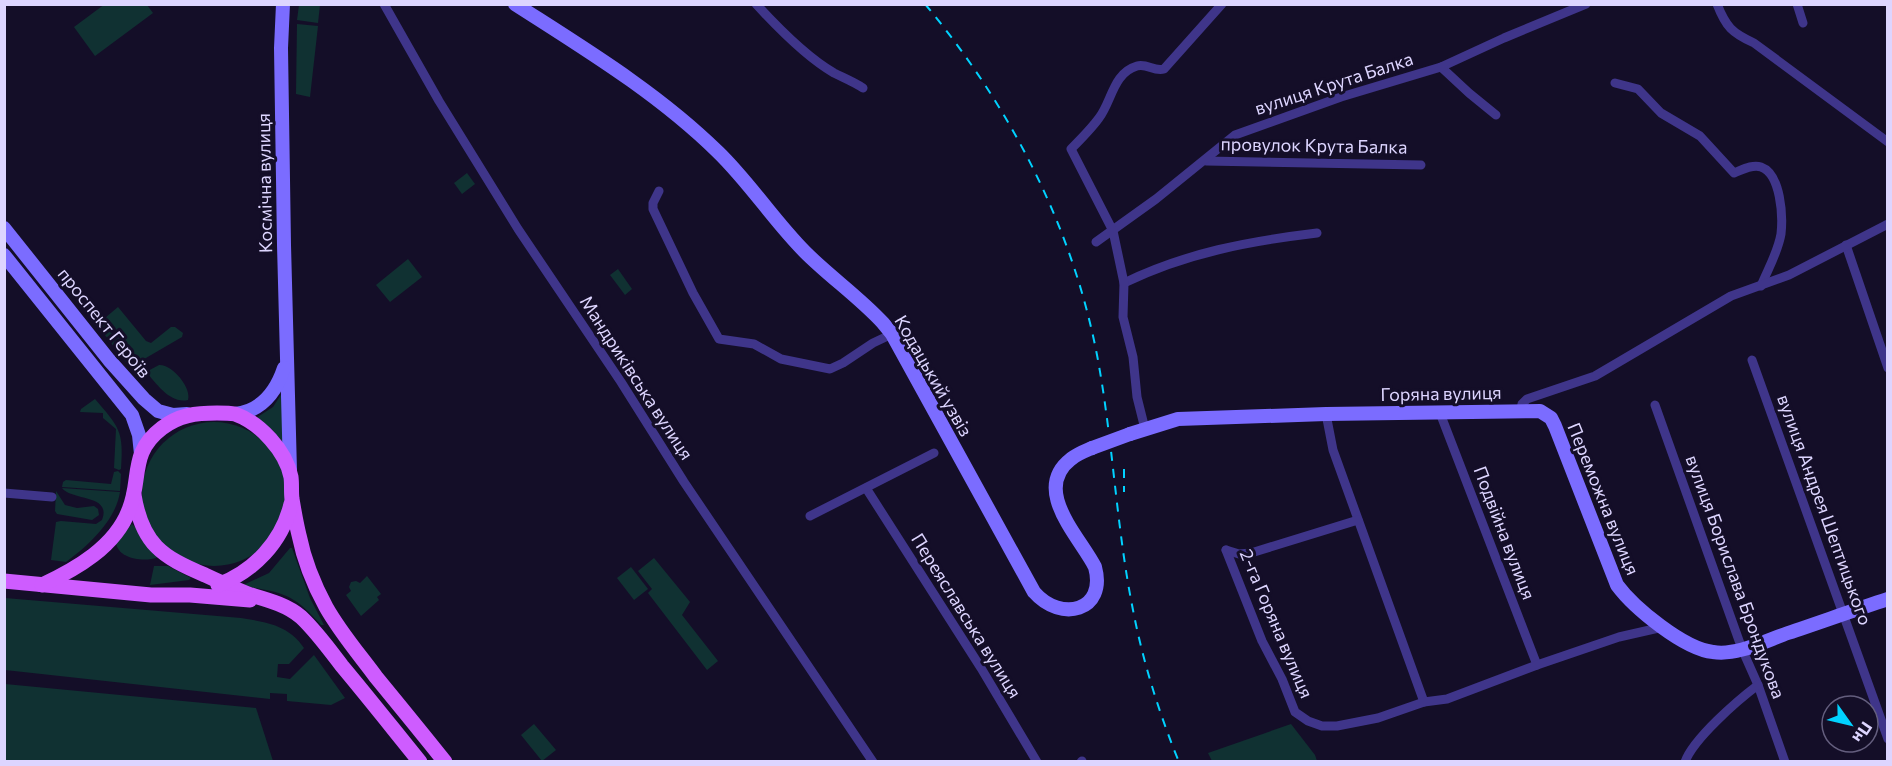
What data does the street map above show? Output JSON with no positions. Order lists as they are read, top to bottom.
{
  "streets": {
    "street": [
      "вулиця Крута Балка",
      "провулок Крута Балка",
      "Космічна вулиця",
      "проспект Героїв",
      "Кодацький узвіз",
      "Мандриківська вулиця",
      "Горяна вулиця",
      "Переможна вулиця",
      "вулиця Андрея Шептицького",
      "Подвійна вулиця",
      "вулиця Борислава Брондукова",
      "Переяславська вулиця",
      "2-га Горяна вулиця"
    ]
  },
  "crossings": [
    ["вулиця Крута Балка", "провулок Крута Балка"],
    ["Космічна вулиця", "проспект Героїв"],
    ["Кодацький узвіз", "Горяна вулиця"],
    ["Горяна вулиця", "Переможна вулиця"],
    ["Горяна вулиця", "Подвійна вулиця"],
    ["Переможна вулиця", "вулиця Андрея Шептицького"],
    ["Переможна вулиця", "вулиця Борислава Брондукова"],
    ["Переможна вулиця", "2-га Горяна вулиця"],
    ["Подвійна вулиця", "2-га Горяна вулиця"]
  ],
  "north": "bottom right"
}
